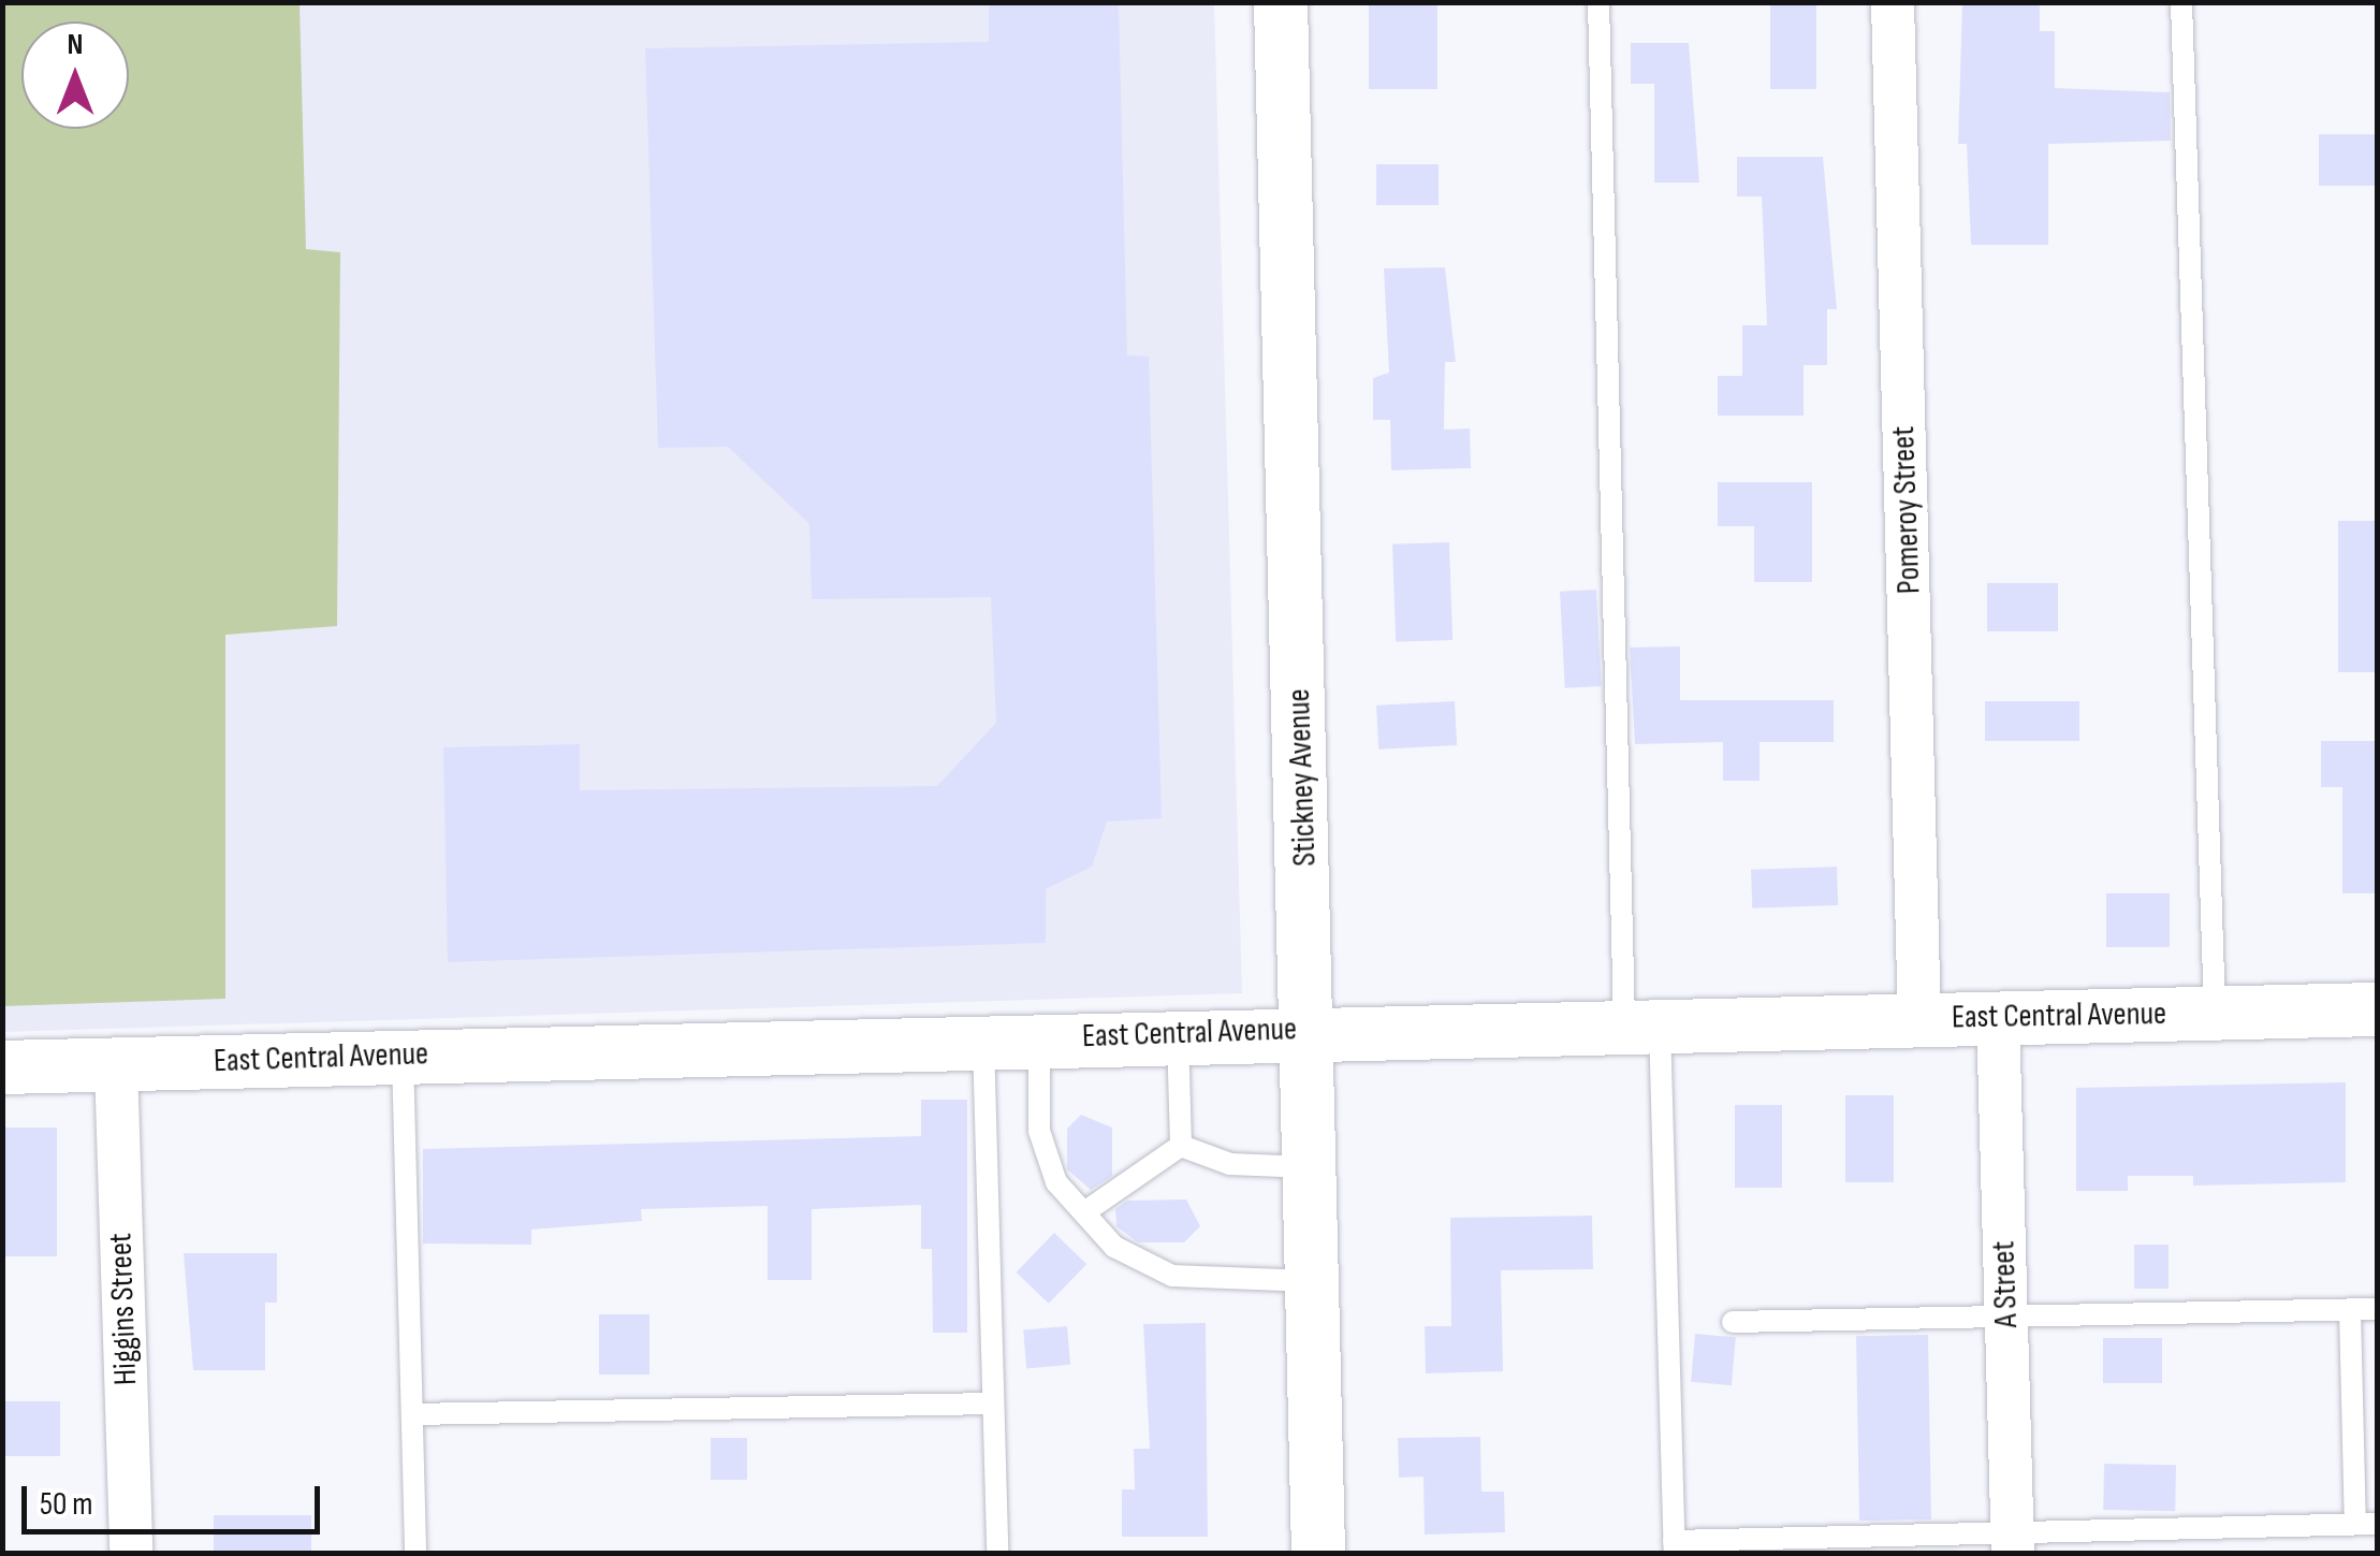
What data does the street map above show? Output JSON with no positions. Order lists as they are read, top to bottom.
{
  "streets": {
    "street": [
      "Pomeroy Street",
      "Stickney Avenue",
      "East Central Avenue",
      "A Street",
      "Higgins Street"
    ]
  },
  "crossings": [
    ["Pomeroy Street", "East Central Avenue"],
    ["Stickney Avenue", "East Central Avenue"],
    ["East Central Avenue", "A Street"],
    ["East Central Avenue", "Higgins Street"]
  ],
  "scale_bar": "50 m",
  "north": "top"
}
